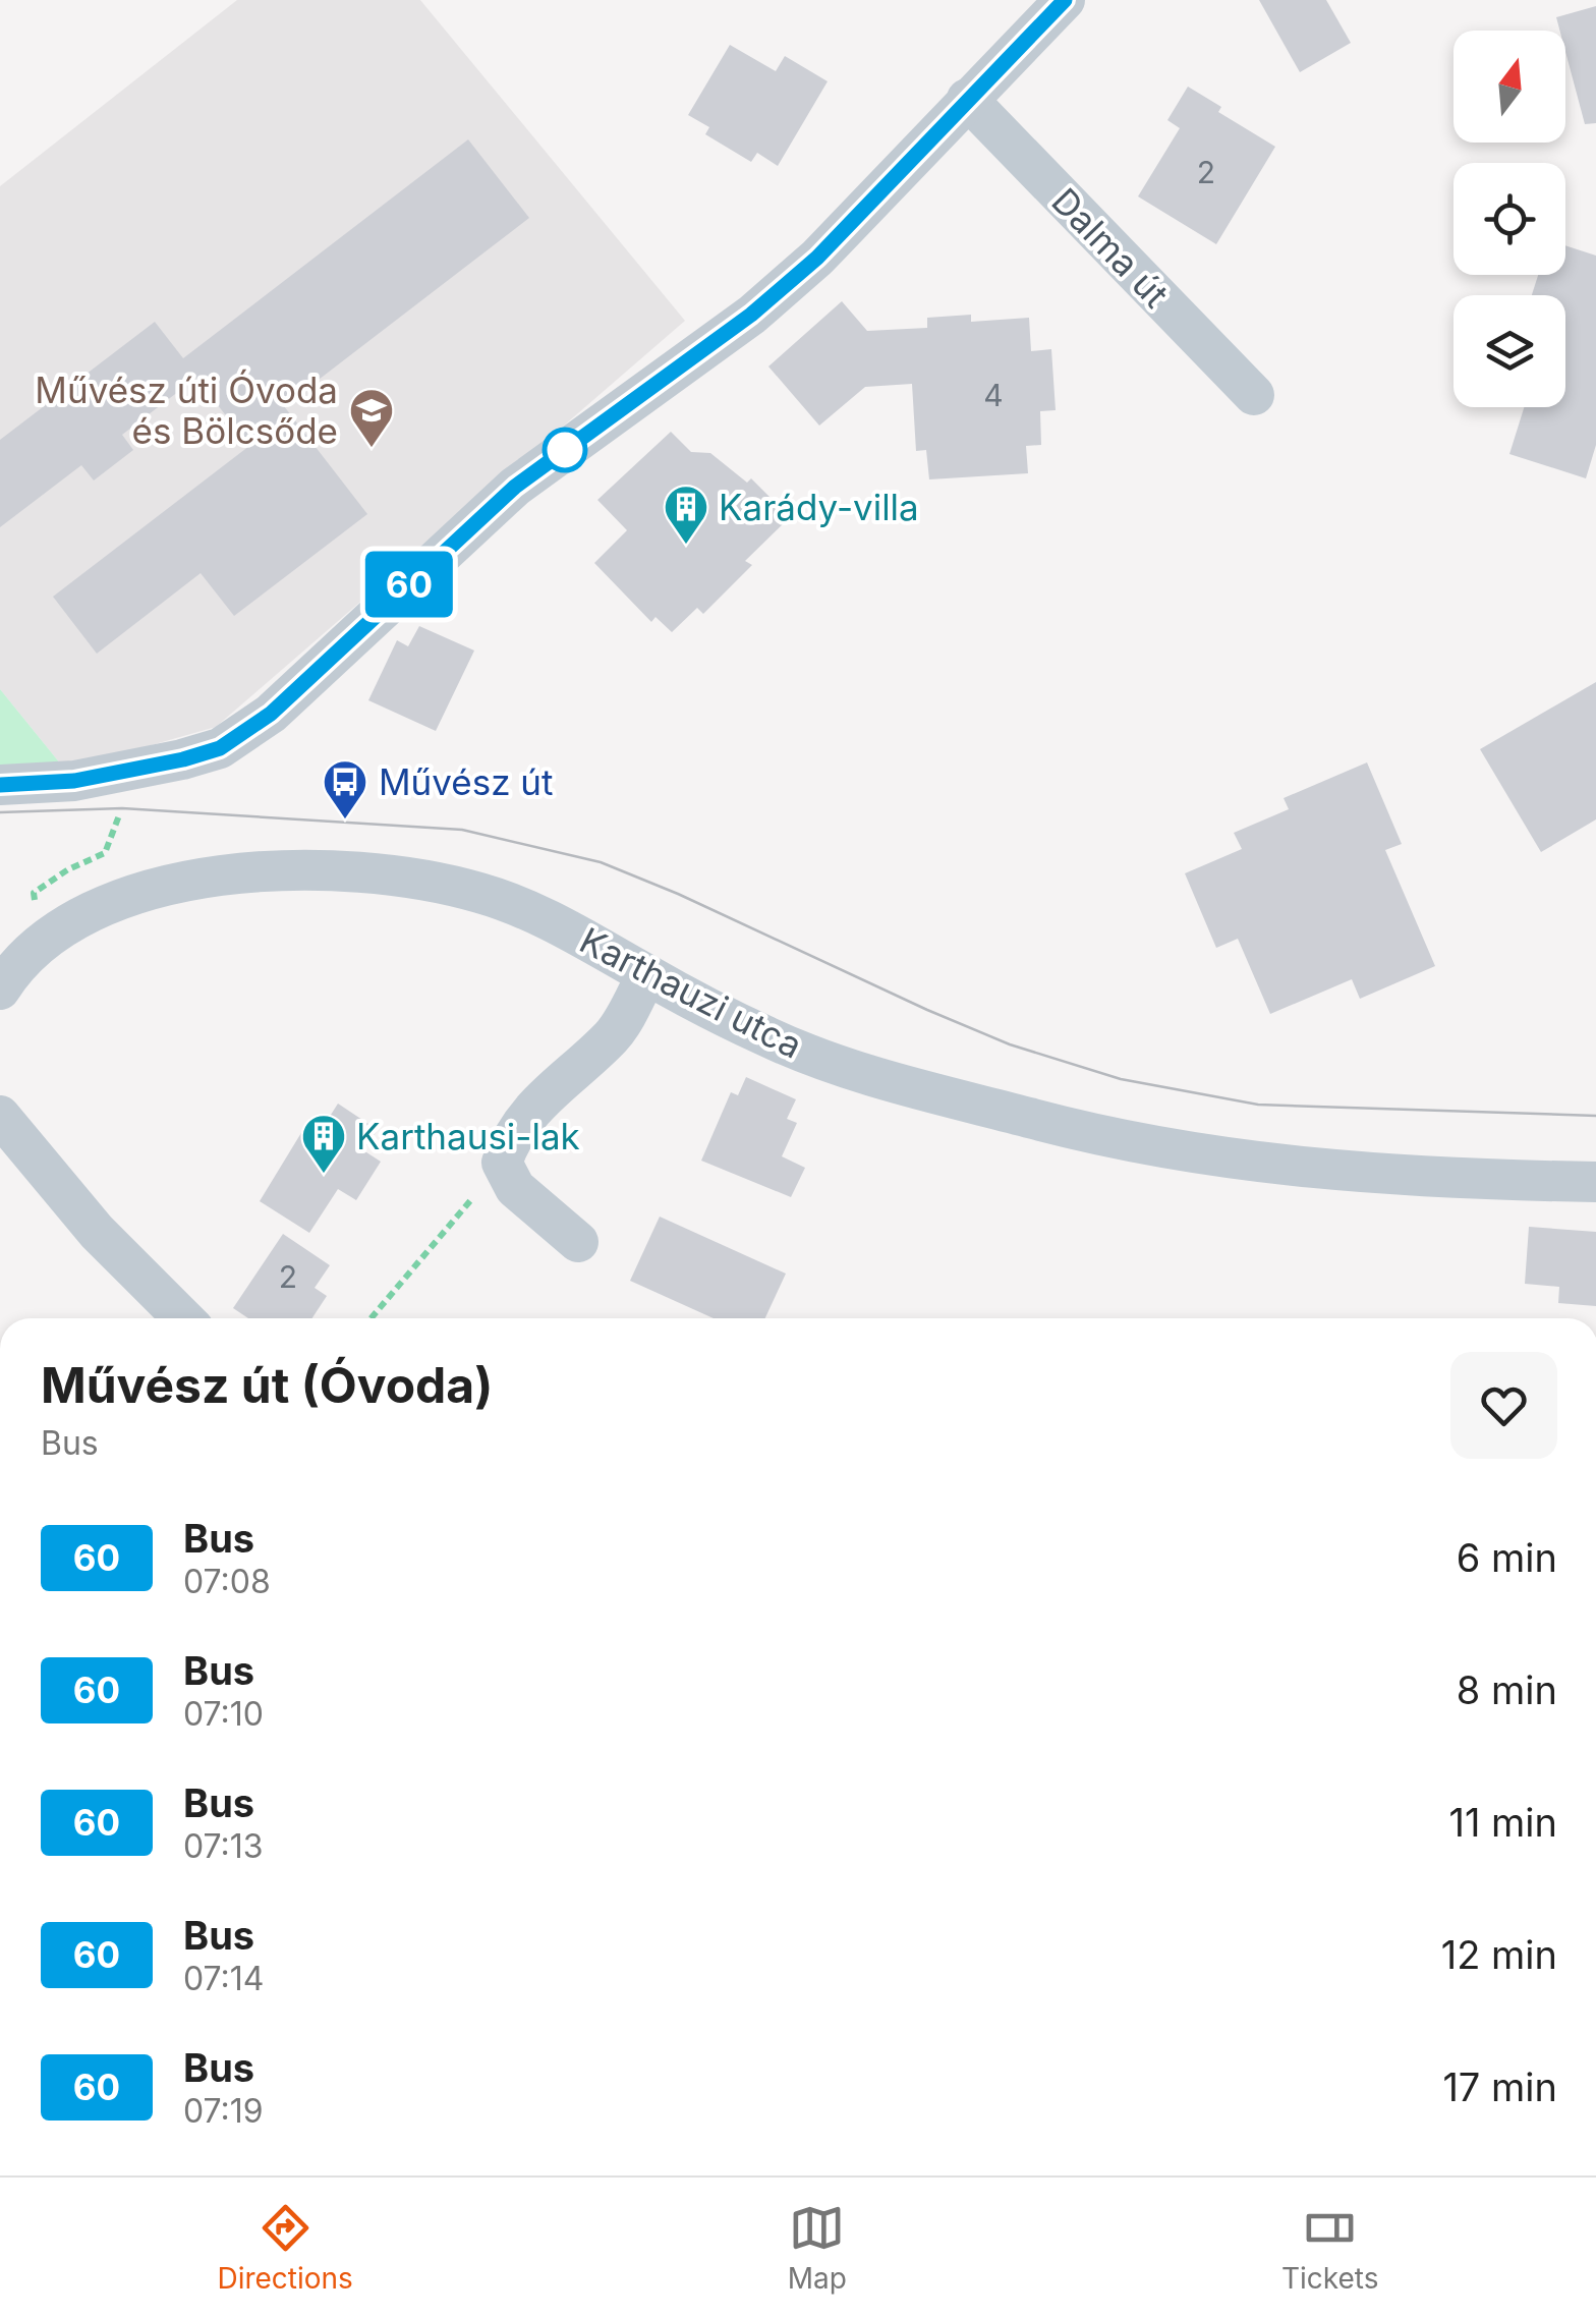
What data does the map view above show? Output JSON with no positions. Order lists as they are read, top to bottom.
{
  "streets": {
    "street": ["Dalma út", "Karthauzi utca"]
  },
  "places": {
    "school or university": ["Művész úti Óvoda és Bölcsőde"],
    "building": ["Karády-villa", "Karthausi-lak"],
    "bus stop": ["Művész út"]
  },
  "lines": ["bus line 60"],
  "house_numbers": ["2", "4", "2"],
  "north": "top",
  "page": {
    "on_map": "60",
    "heading": ["Művész út (Óvoda)", "Bus"],
    "list": [
      {
        "mark": "60",
        "name": "Bus",
        "note": "07:08",
        "value": "6 min"
      },
      {
        "mark": "60",
        "name": "Bus",
        "note": "07:10",
        "value": "8 min"
      },
      {
        "mark": "60",
        "name": "Bus",
        "note": "07:13",
        "value": "11 min"
      },
      {
        "mark": "60",
        "name": "Bus",
        "note": "07:14",
        "value": "12 min"
      },
      {
        "mark": "60",
        "name": "Bus",
        "note": "07:19",
        "value": "17 min"
      }
    ],
    "tabs": ["Directions", "Map", "Tickets"]
  }
}
